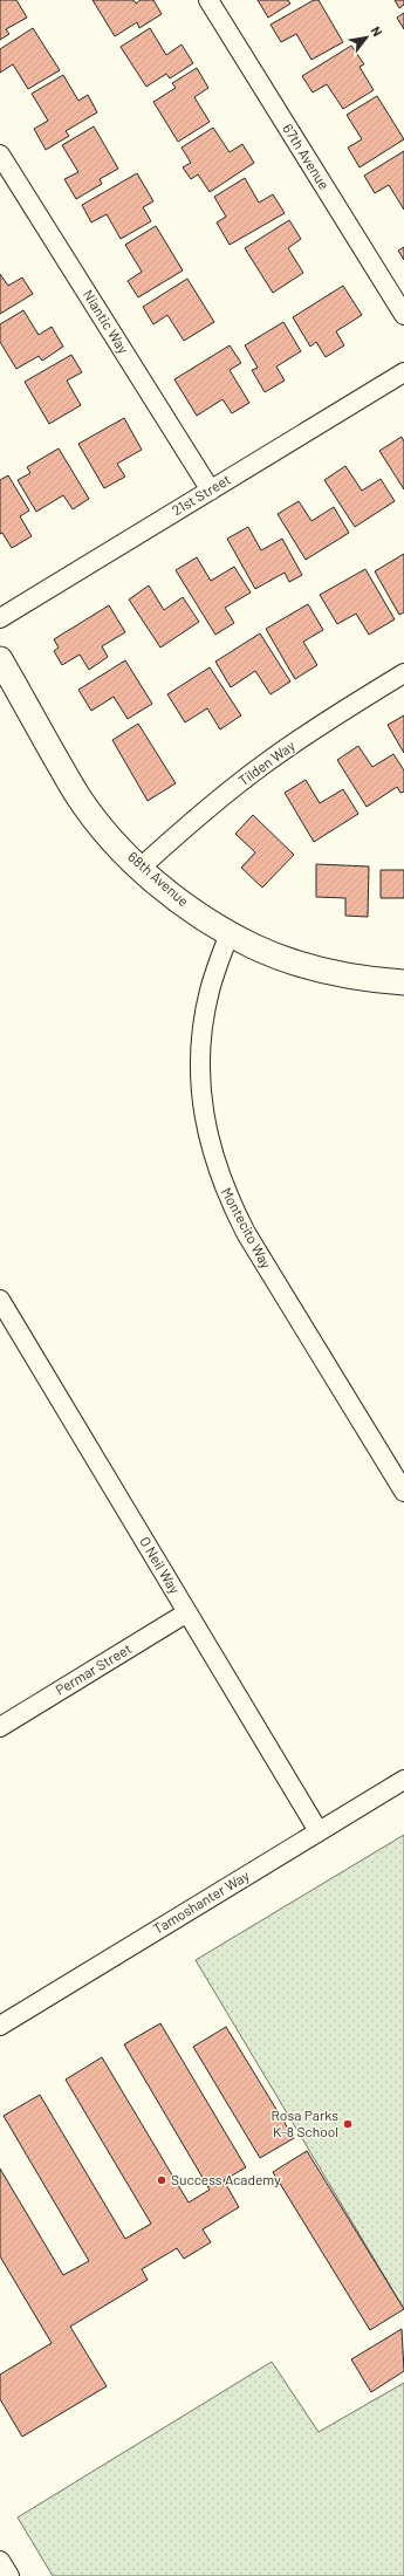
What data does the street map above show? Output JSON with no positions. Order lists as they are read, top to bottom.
{
  "streets": {
    "street": [
      "67th Avenue",
      "Niantic Way",
      "21st Street",
      "Tilden Way",
      "68th Avenue",
      "Montecito Way",
      "O Neil Way",
      "Permar Street",
      "Tamoshanter Way"
    ]
  },
  "crossings": [
    ["Niantic Way", "21st Street"],
    ["Tilden Way", "68th Avenue"],
    ["68th Avenue", "Montecito Way"],
    ["O Neil Way", "Permar Street"],
    ["O Neil Way", "Tamoshanter Way"]
  ],
  "places": ["Rosa Parks K-8 School", "Success Academy"],
  "north": "top right"
}
